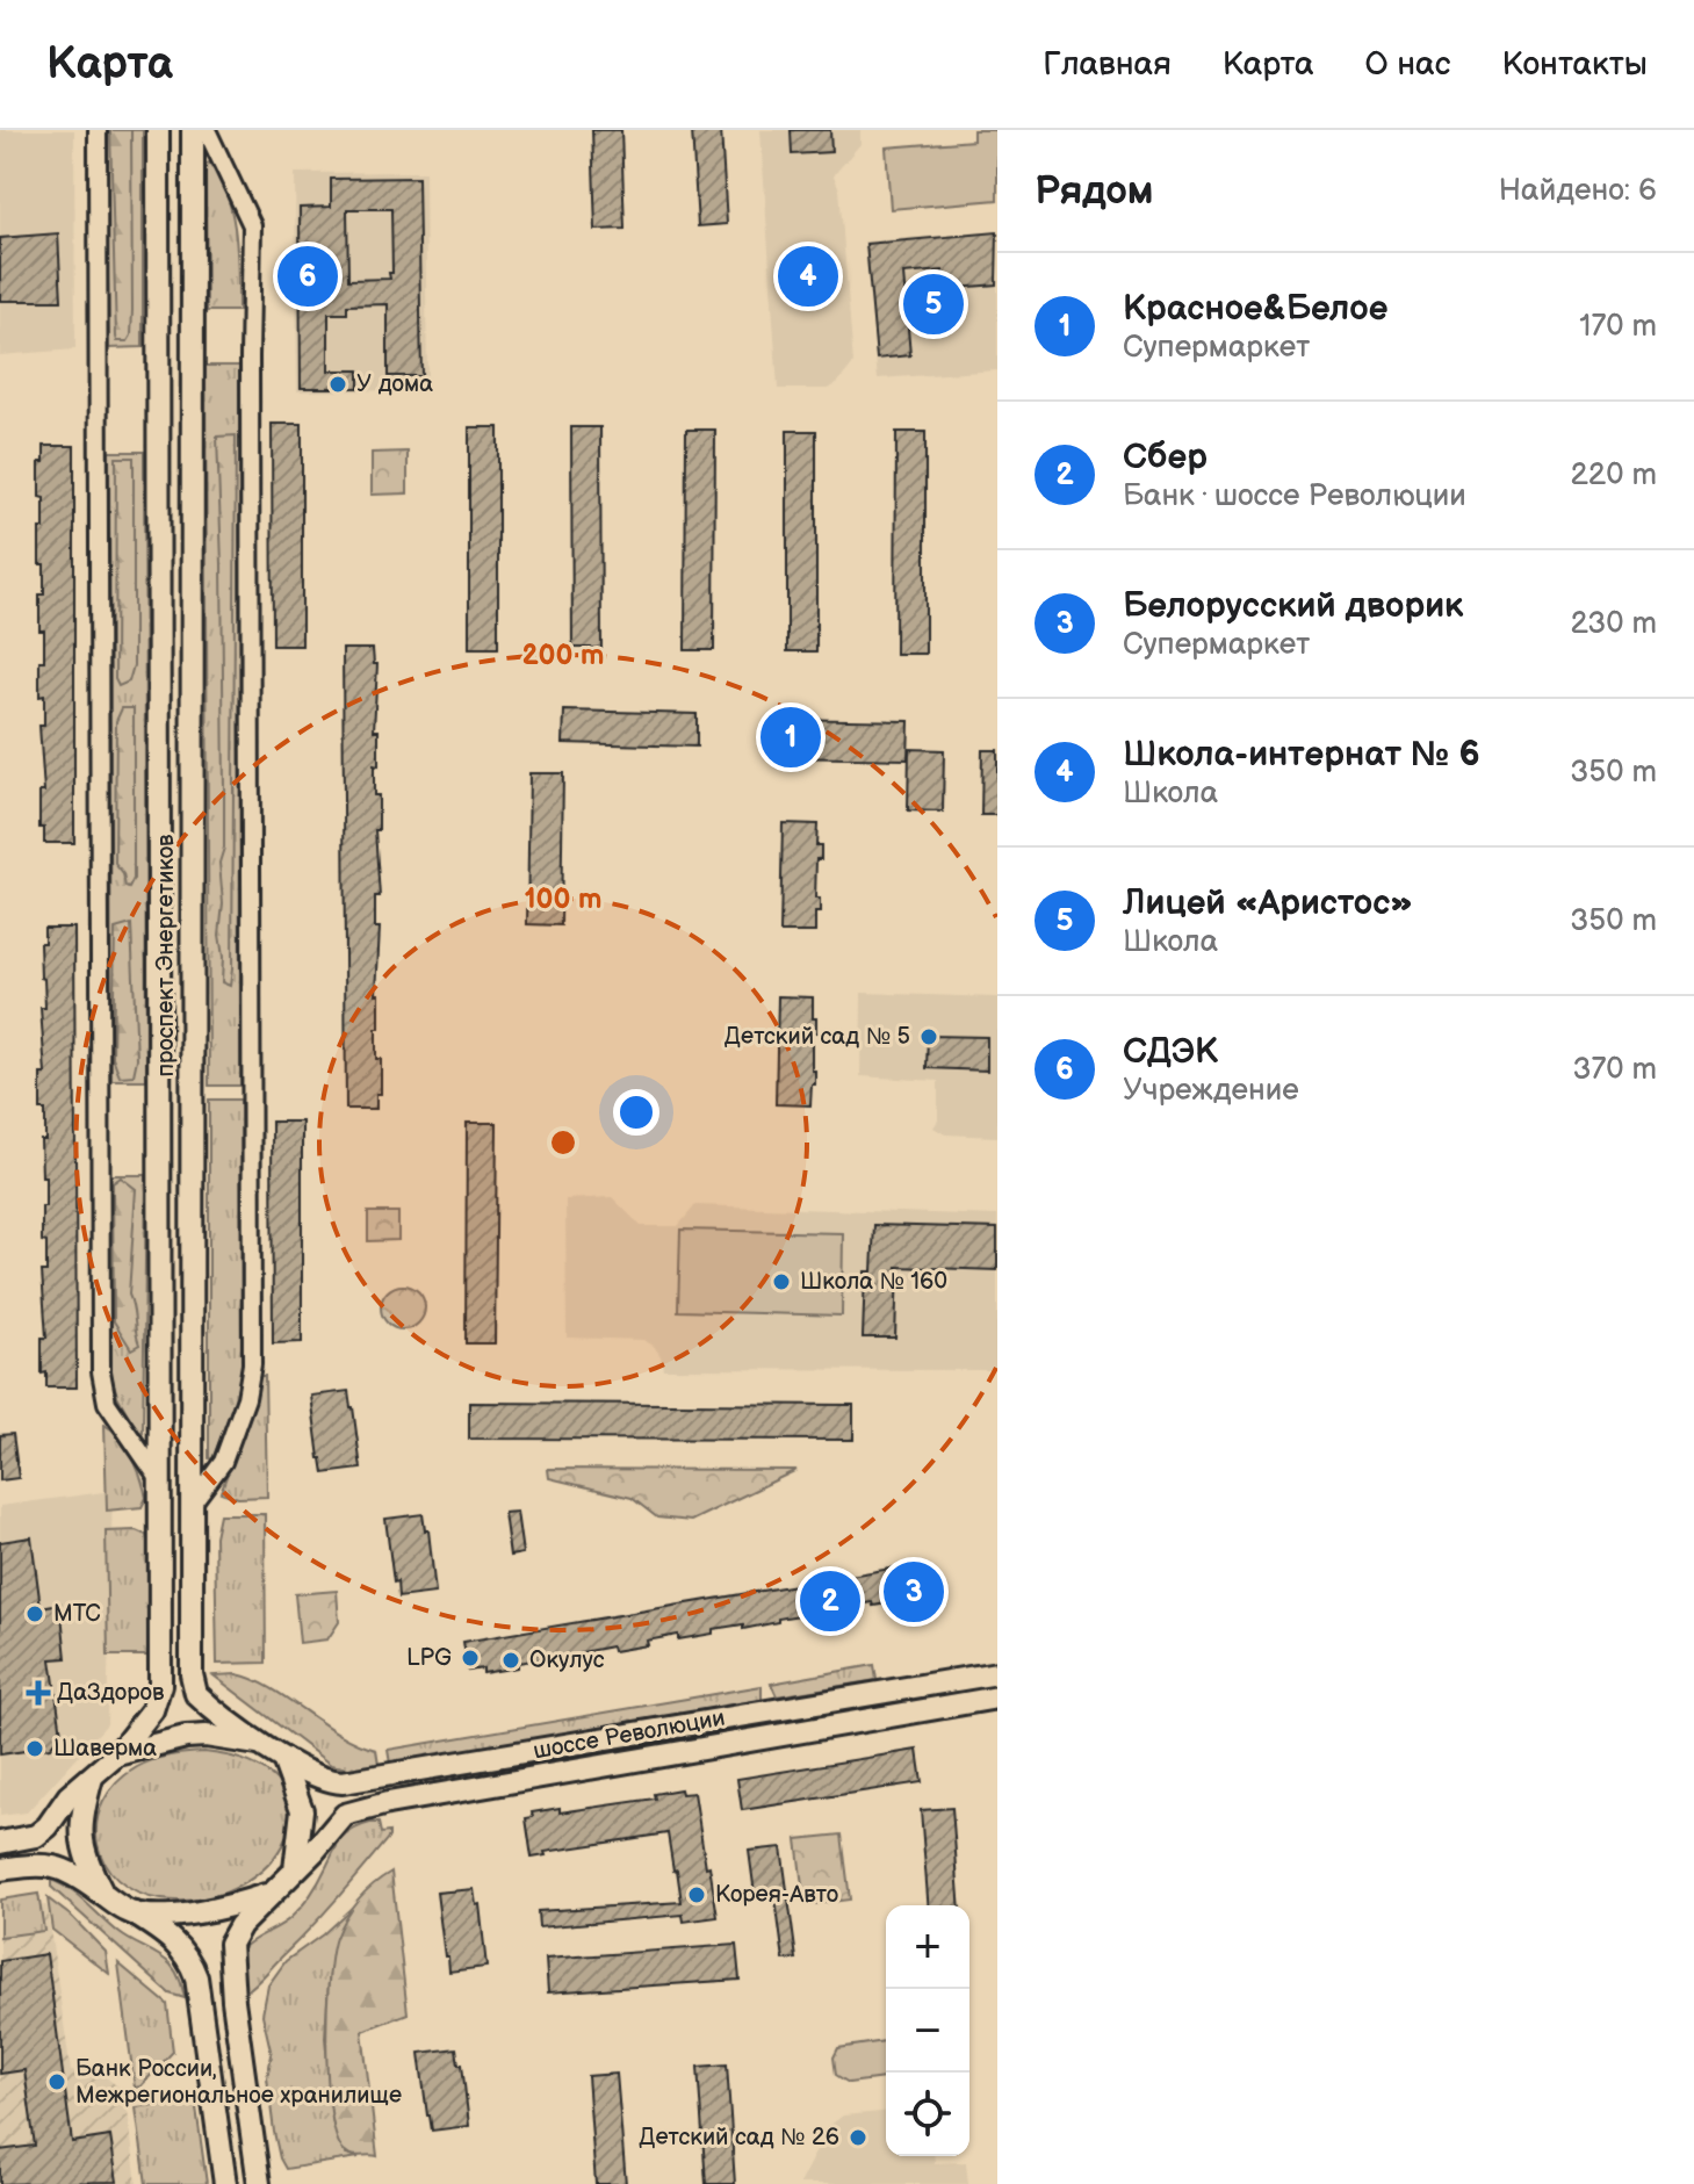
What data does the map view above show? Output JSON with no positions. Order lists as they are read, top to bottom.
{
  "streets": {
    "main road": ["проспект Энергетиков", "шоссе Революции"]
  },
  "crossings": [
    ["проспект Энергетиков", "шоссе Революции"]
  ],
  "places": {
    "other": [
      "У дома",
      "Детский сад № 5",
      "Школа № 160",
      "МТС",
      "LPG",
      "Окулус",
      "Шаверма",
      "Корея-Авто",
      "Банк России, Межрегиональное хранилище",
      "Детский сад № 26"
    ],
    "health": ["ДаЗдоров"]
  },
  "page": {
    "header": "Карта",
    "nav": [
      "Главная",
      "Карта",
      "О нас",
      "Контакты"
    ],
    "heading": ["Рядом", "Найдено: 6"],
    "pins": [
      "4",
      "6",
      "5",
      "1",
      "3",
      "2"
    ],
    "list": [
      {
        "mark": "1",
        "name": "Красное&Белое",
        "note": "Супермаркет",
        "value": "170 m"
      },
      {
        "mark": "2",
        "name": "Сбер",
        "note": "Банк · шоссе Революции",
        "value": "220 m"
      },
      {
        "mark": "3",
        "name": "Белорусский дворик",
        "note": "Супермаркет",
        "value": "230 m"
      },
      {
        "mark": "4",
        "name": "Школа-интернат № 6",
        "note": "Школа",
        "value": "350 m"
      },
      {
        "mark": "5",
        "name": "Лицей «Аристос»",
        "note": "Школа",
        "value": "350 m"
      },
      {
        "mark": "6",
        "name": "СДЭК",
        "note": "Учреждение",
        "value": "370 m"
      }
    ],
    "map_buttons": ["+", "−"]
  },
  "rings": ["200 m", "100 m"]
}
